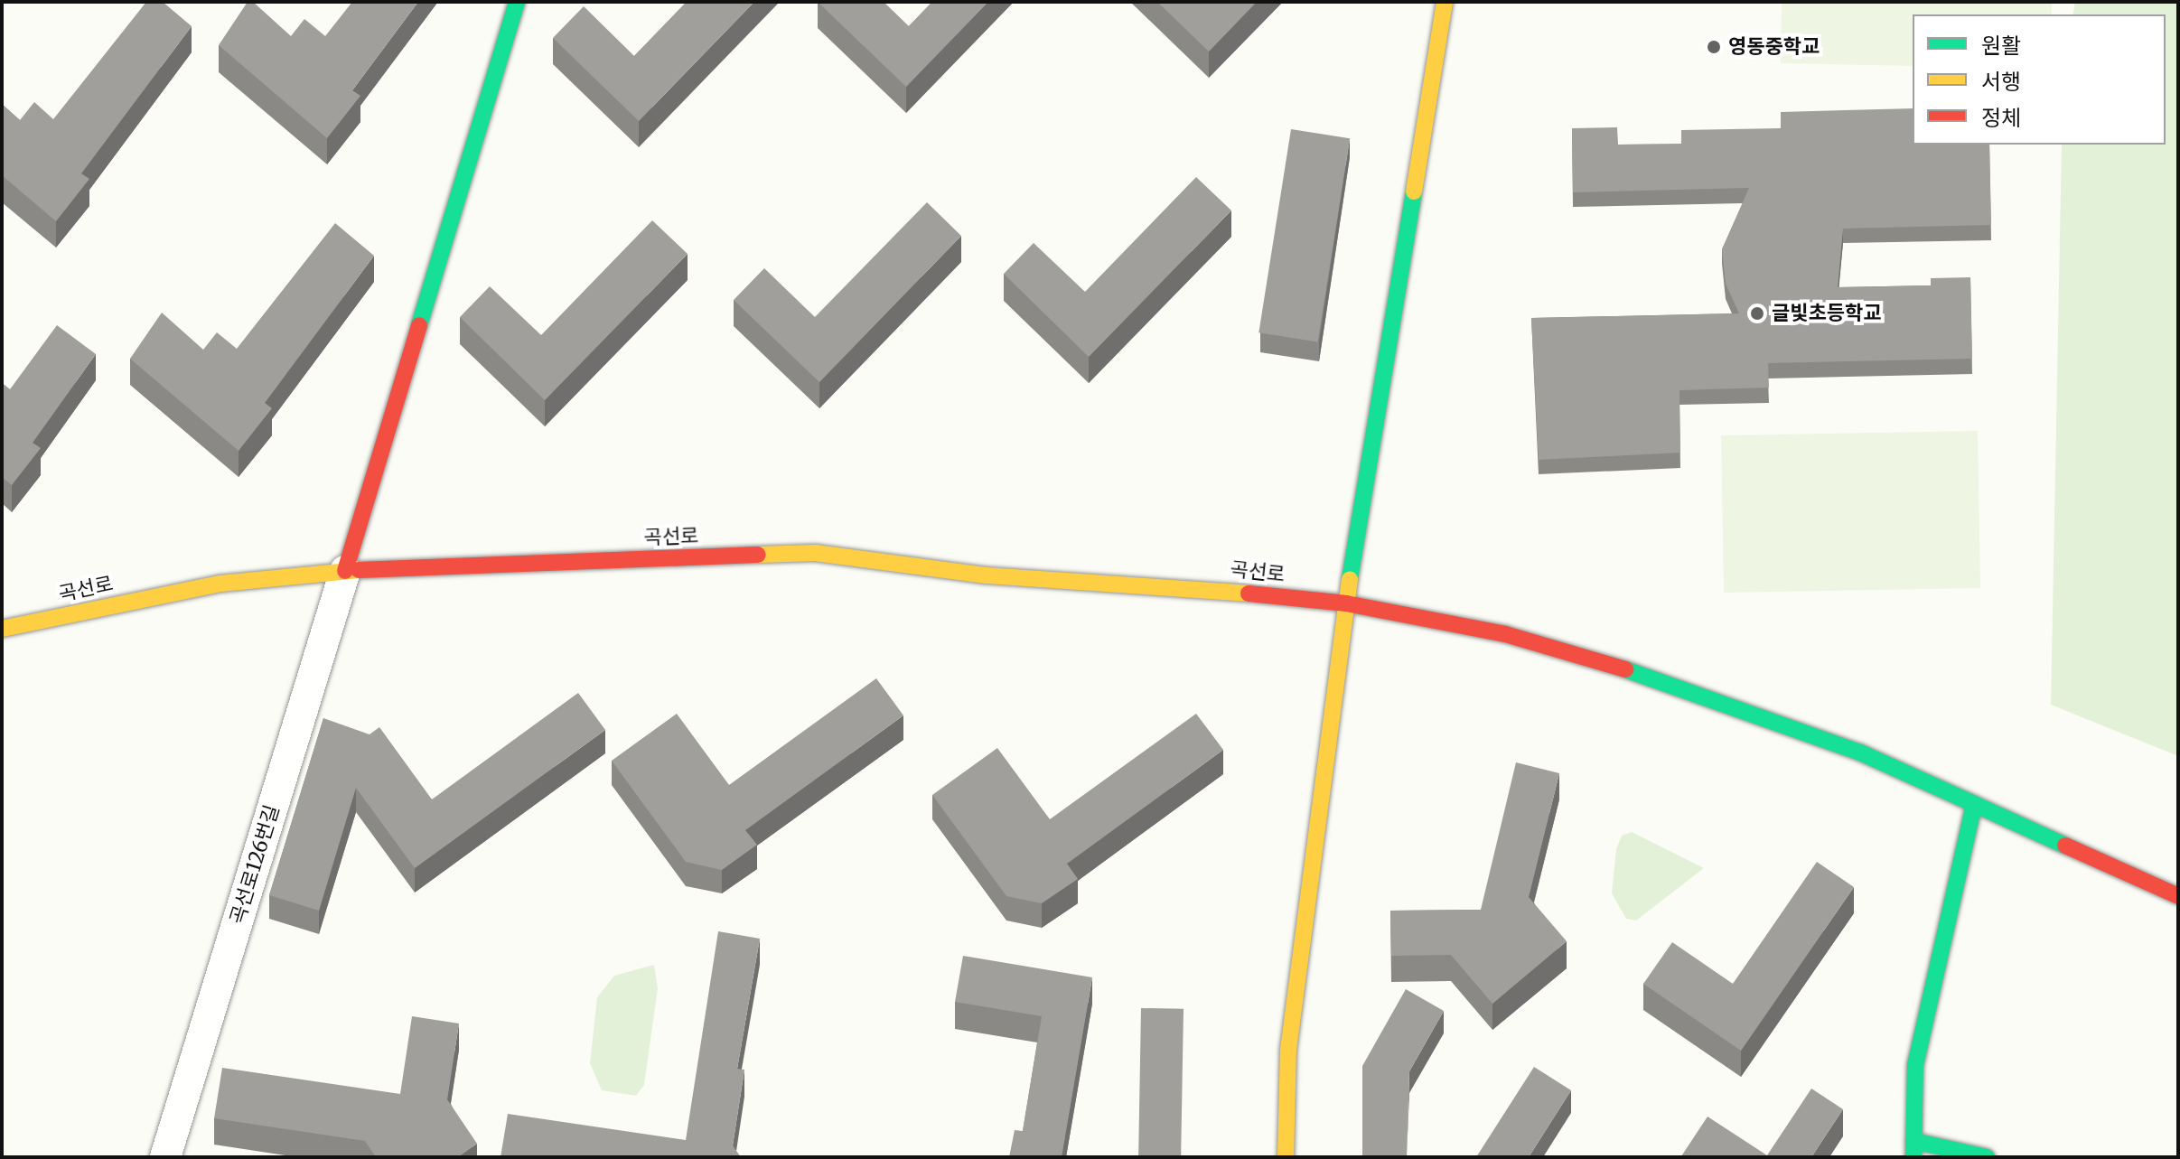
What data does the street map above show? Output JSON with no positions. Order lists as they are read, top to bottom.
{
  "streets": {
    "street": ["곡선로", "곡선로126번길"]
  },
  "crossings": [
    ["곡선로", "곡선로126번길"]
  ],
  "places": ["영동중학교", "글빛초등학교"],
  "legend": ["원활", "서행", "정체"]
}
